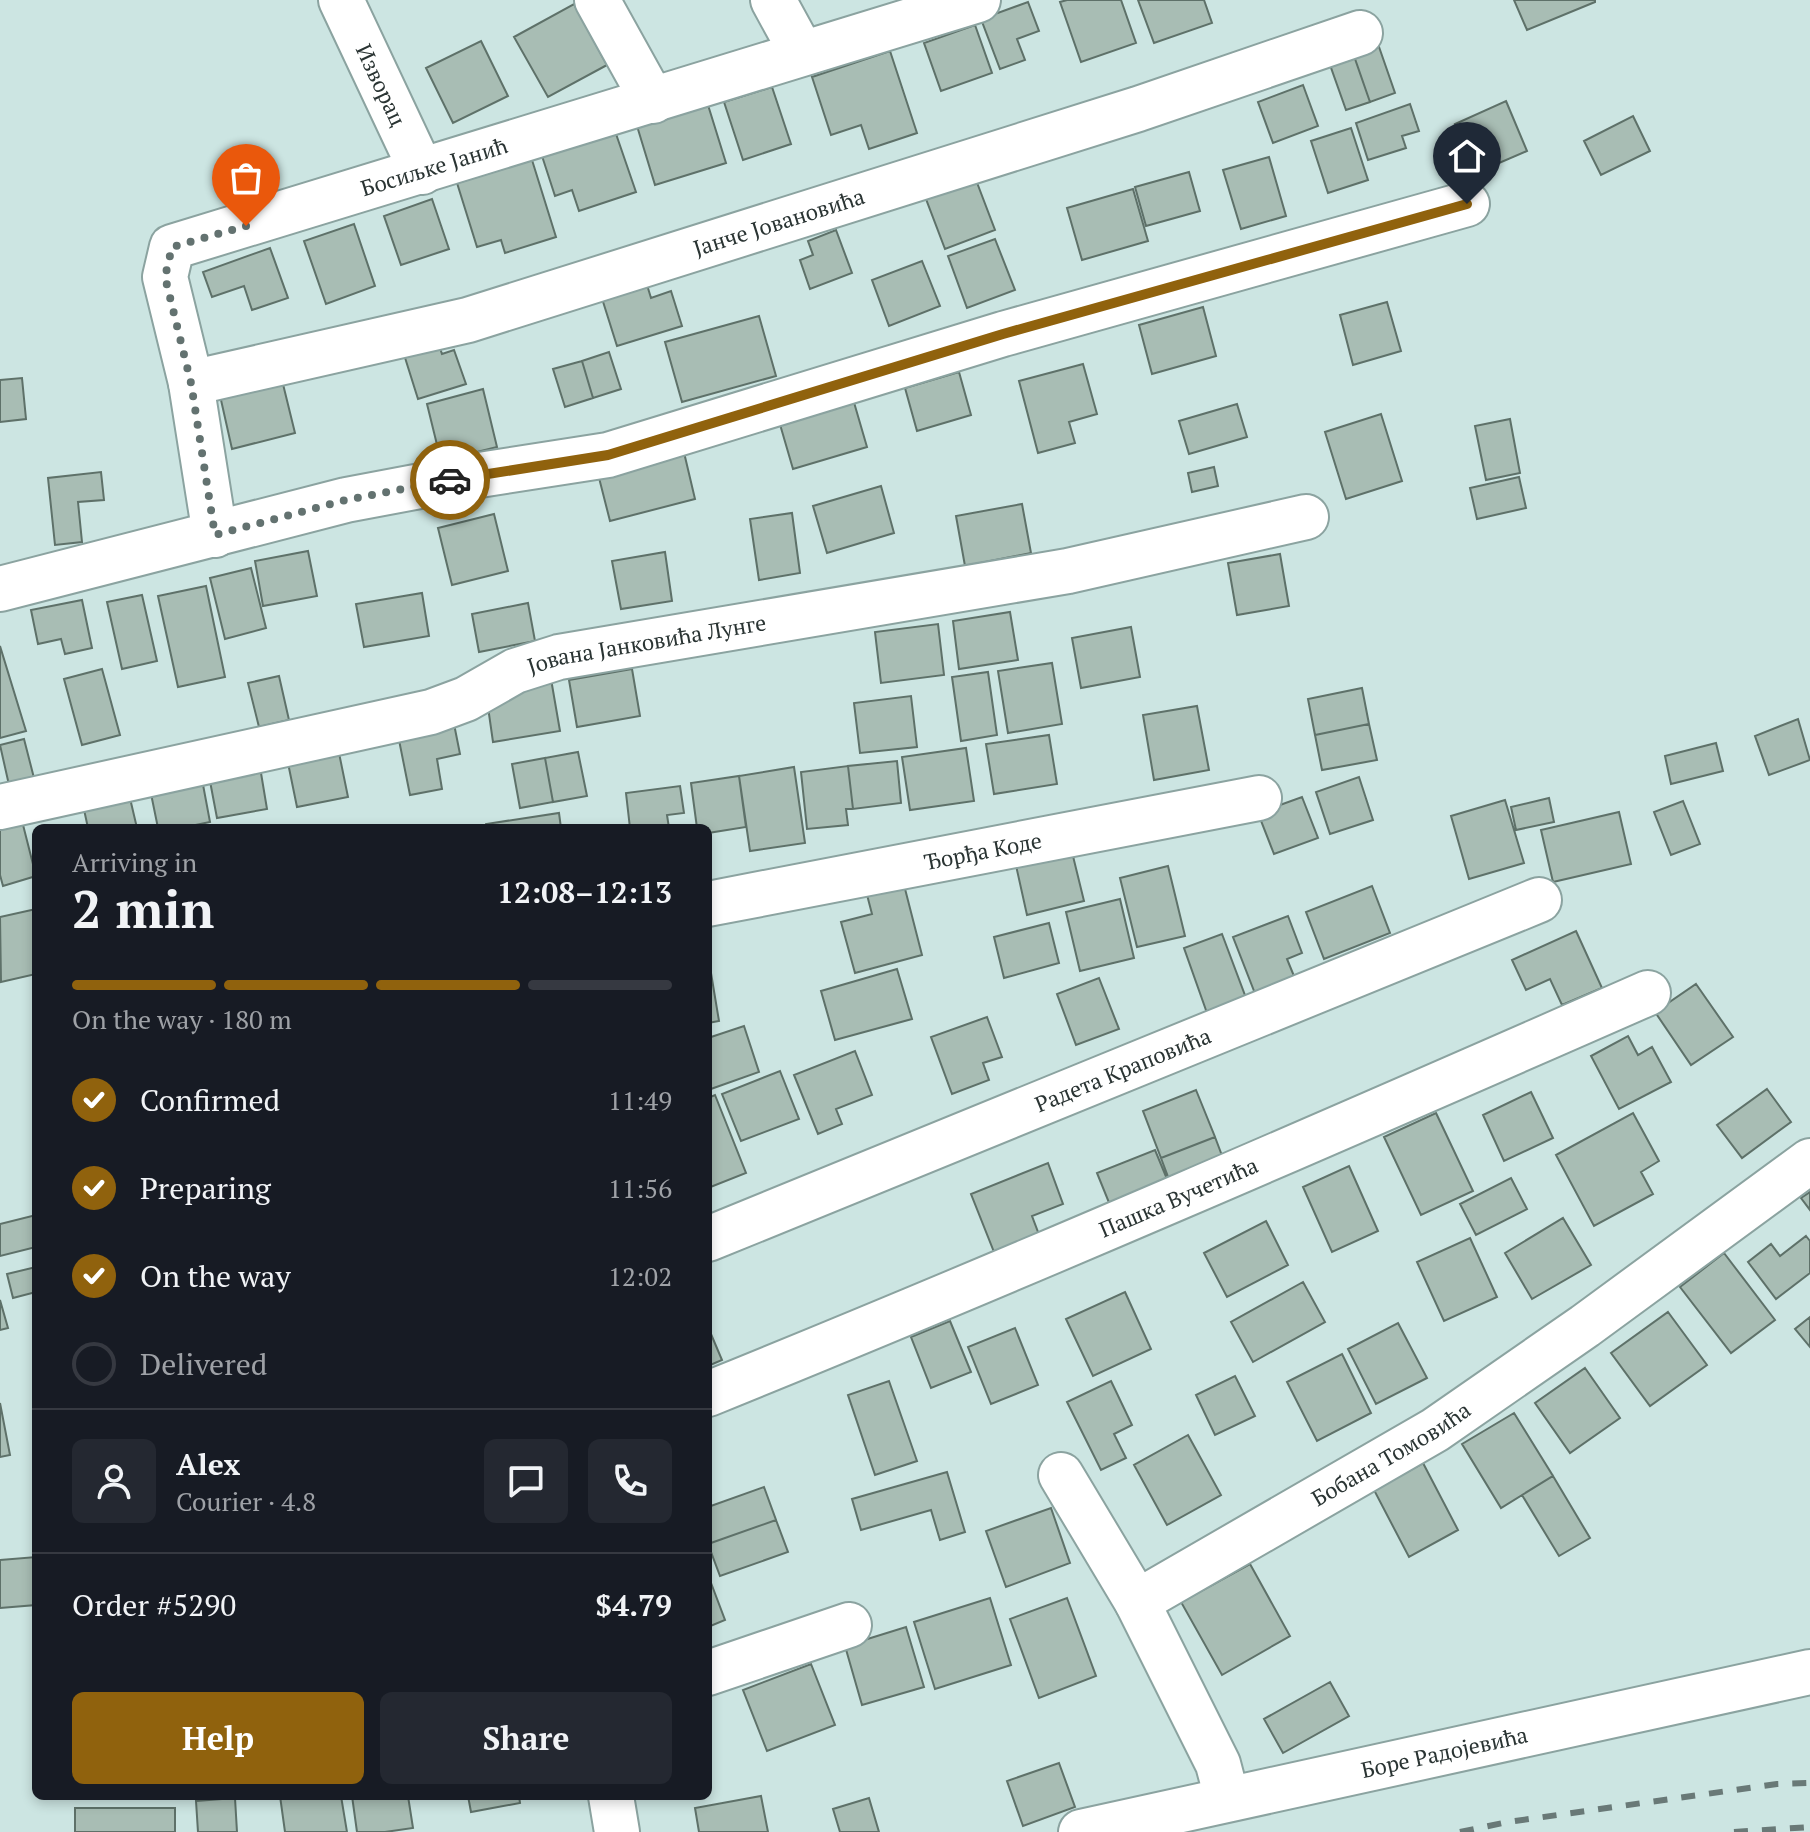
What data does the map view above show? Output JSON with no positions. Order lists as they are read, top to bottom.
{
  "streets": {
    "street": [
      "Изворац",
      "Босиљке Јанић",
      "Јанче Јовановића",
      "Јована Јанковића Лунге",
      "Ђорђа Коде",
      "Радета Краповића",
      "Пашка Вучетића",
      "Бобана Томовића",
      "Боре Радојевића"
    ]
  },
  "crossings": [
    ["Изворац", "Босиљке Јанић"],
    ["Босиљке Јанић", "Јанче Јовановића"]
  ],
  "page": {
    "heading": ["2 min", "Arriving in", "12:08–12:13"],
    "panel": [
      "Alex",
      "Courier · 4.8",
      "Order #5290",
      "$4.79"
    ],
    "bar": "On the way · 180 m",
    "list": [
      ["Confirmed", "11:49"],
      ["Preparing", "11:56"],
      ["On the way", "12:02"],
      "Delivered"
    ],
    "buttons": ["Help", "Share"]
  }
}
